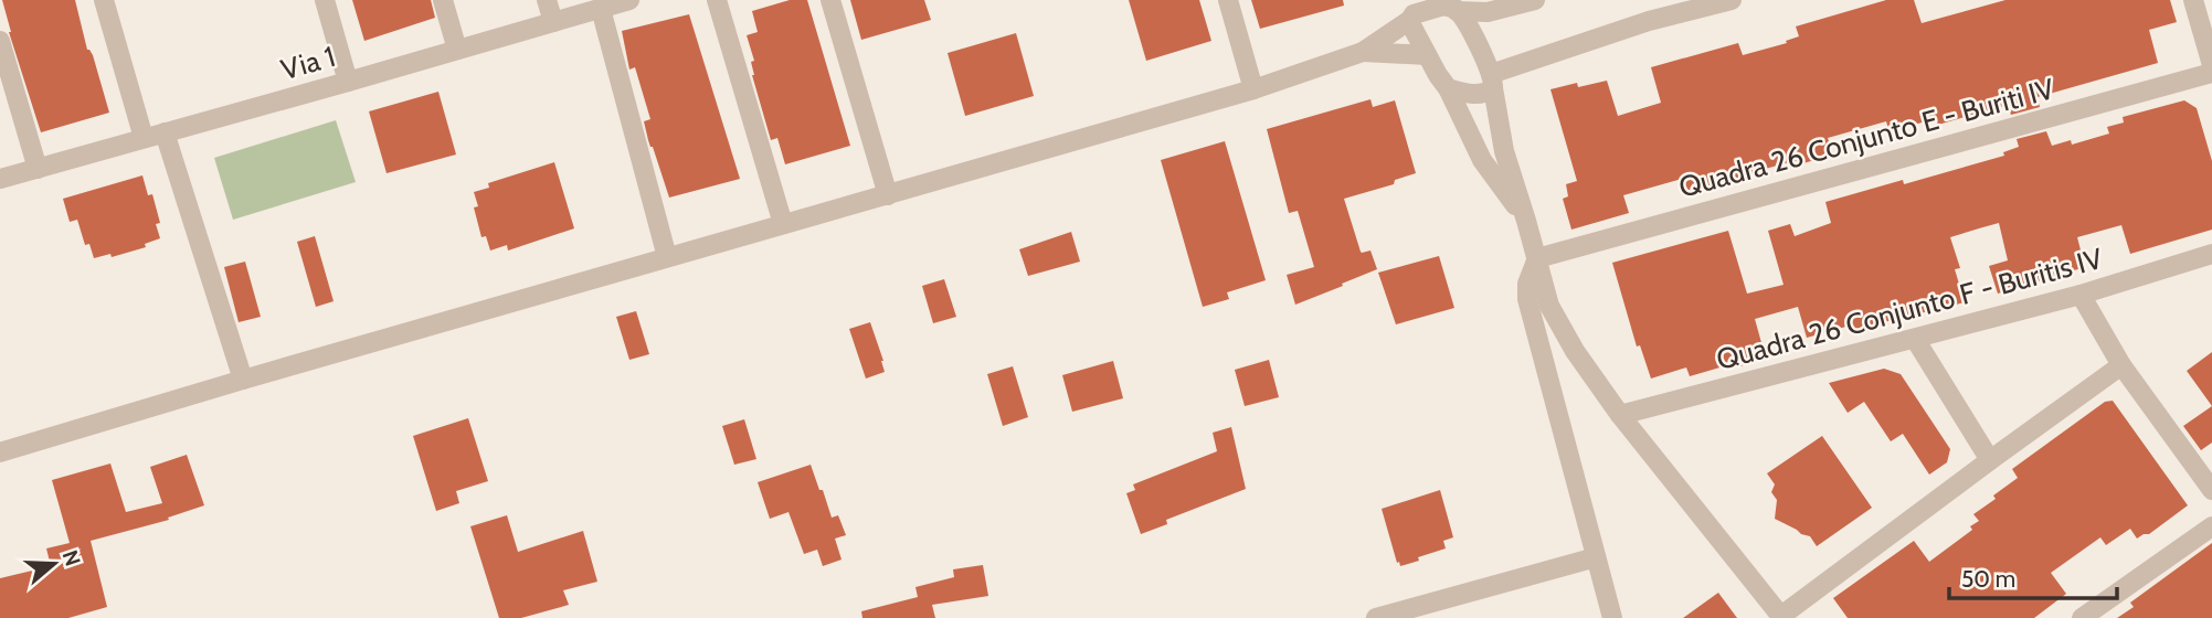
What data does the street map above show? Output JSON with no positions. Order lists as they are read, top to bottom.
{
  "streets": {
    "street": ["Via 1", "Quadra 26 Conjunto E - Buriti IV", "Quadra 26 Conjunto F - Buritis IV"]
  },
  "scale_bar": "50 m",
  "north": "right"
}
